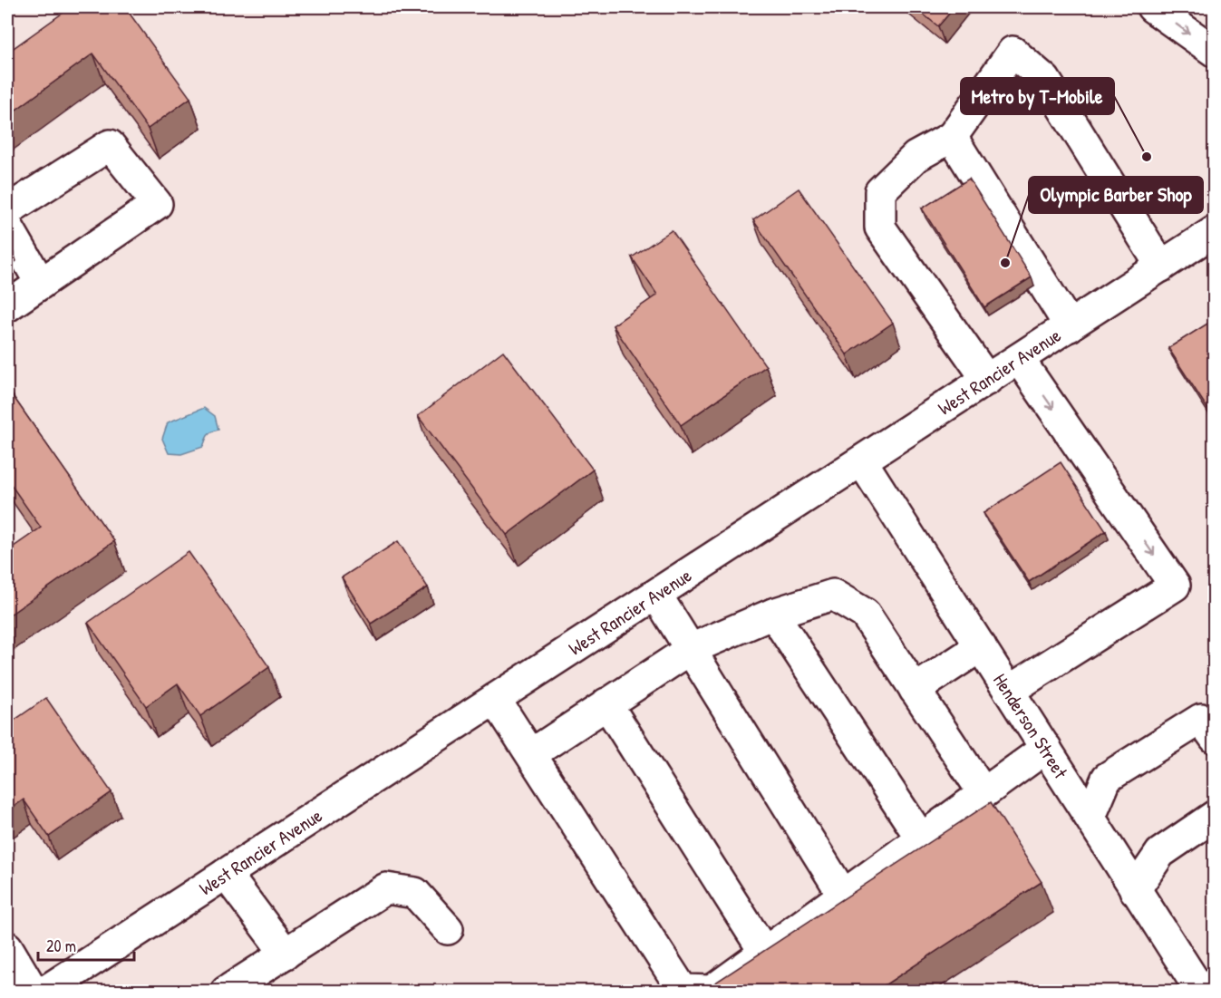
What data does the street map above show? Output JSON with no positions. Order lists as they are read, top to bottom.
{
  "streets": {
    "main road": ["West Rancier Avenue", "Henderson Street"]
  },
  "crossings": [
    ["West Rancier Avenue", "Henderson Street"]
  ],
  "places": ["Metro by T-Mobile", "Olympic Barber Shop"],
  "scale_bar": "20 m"
}
